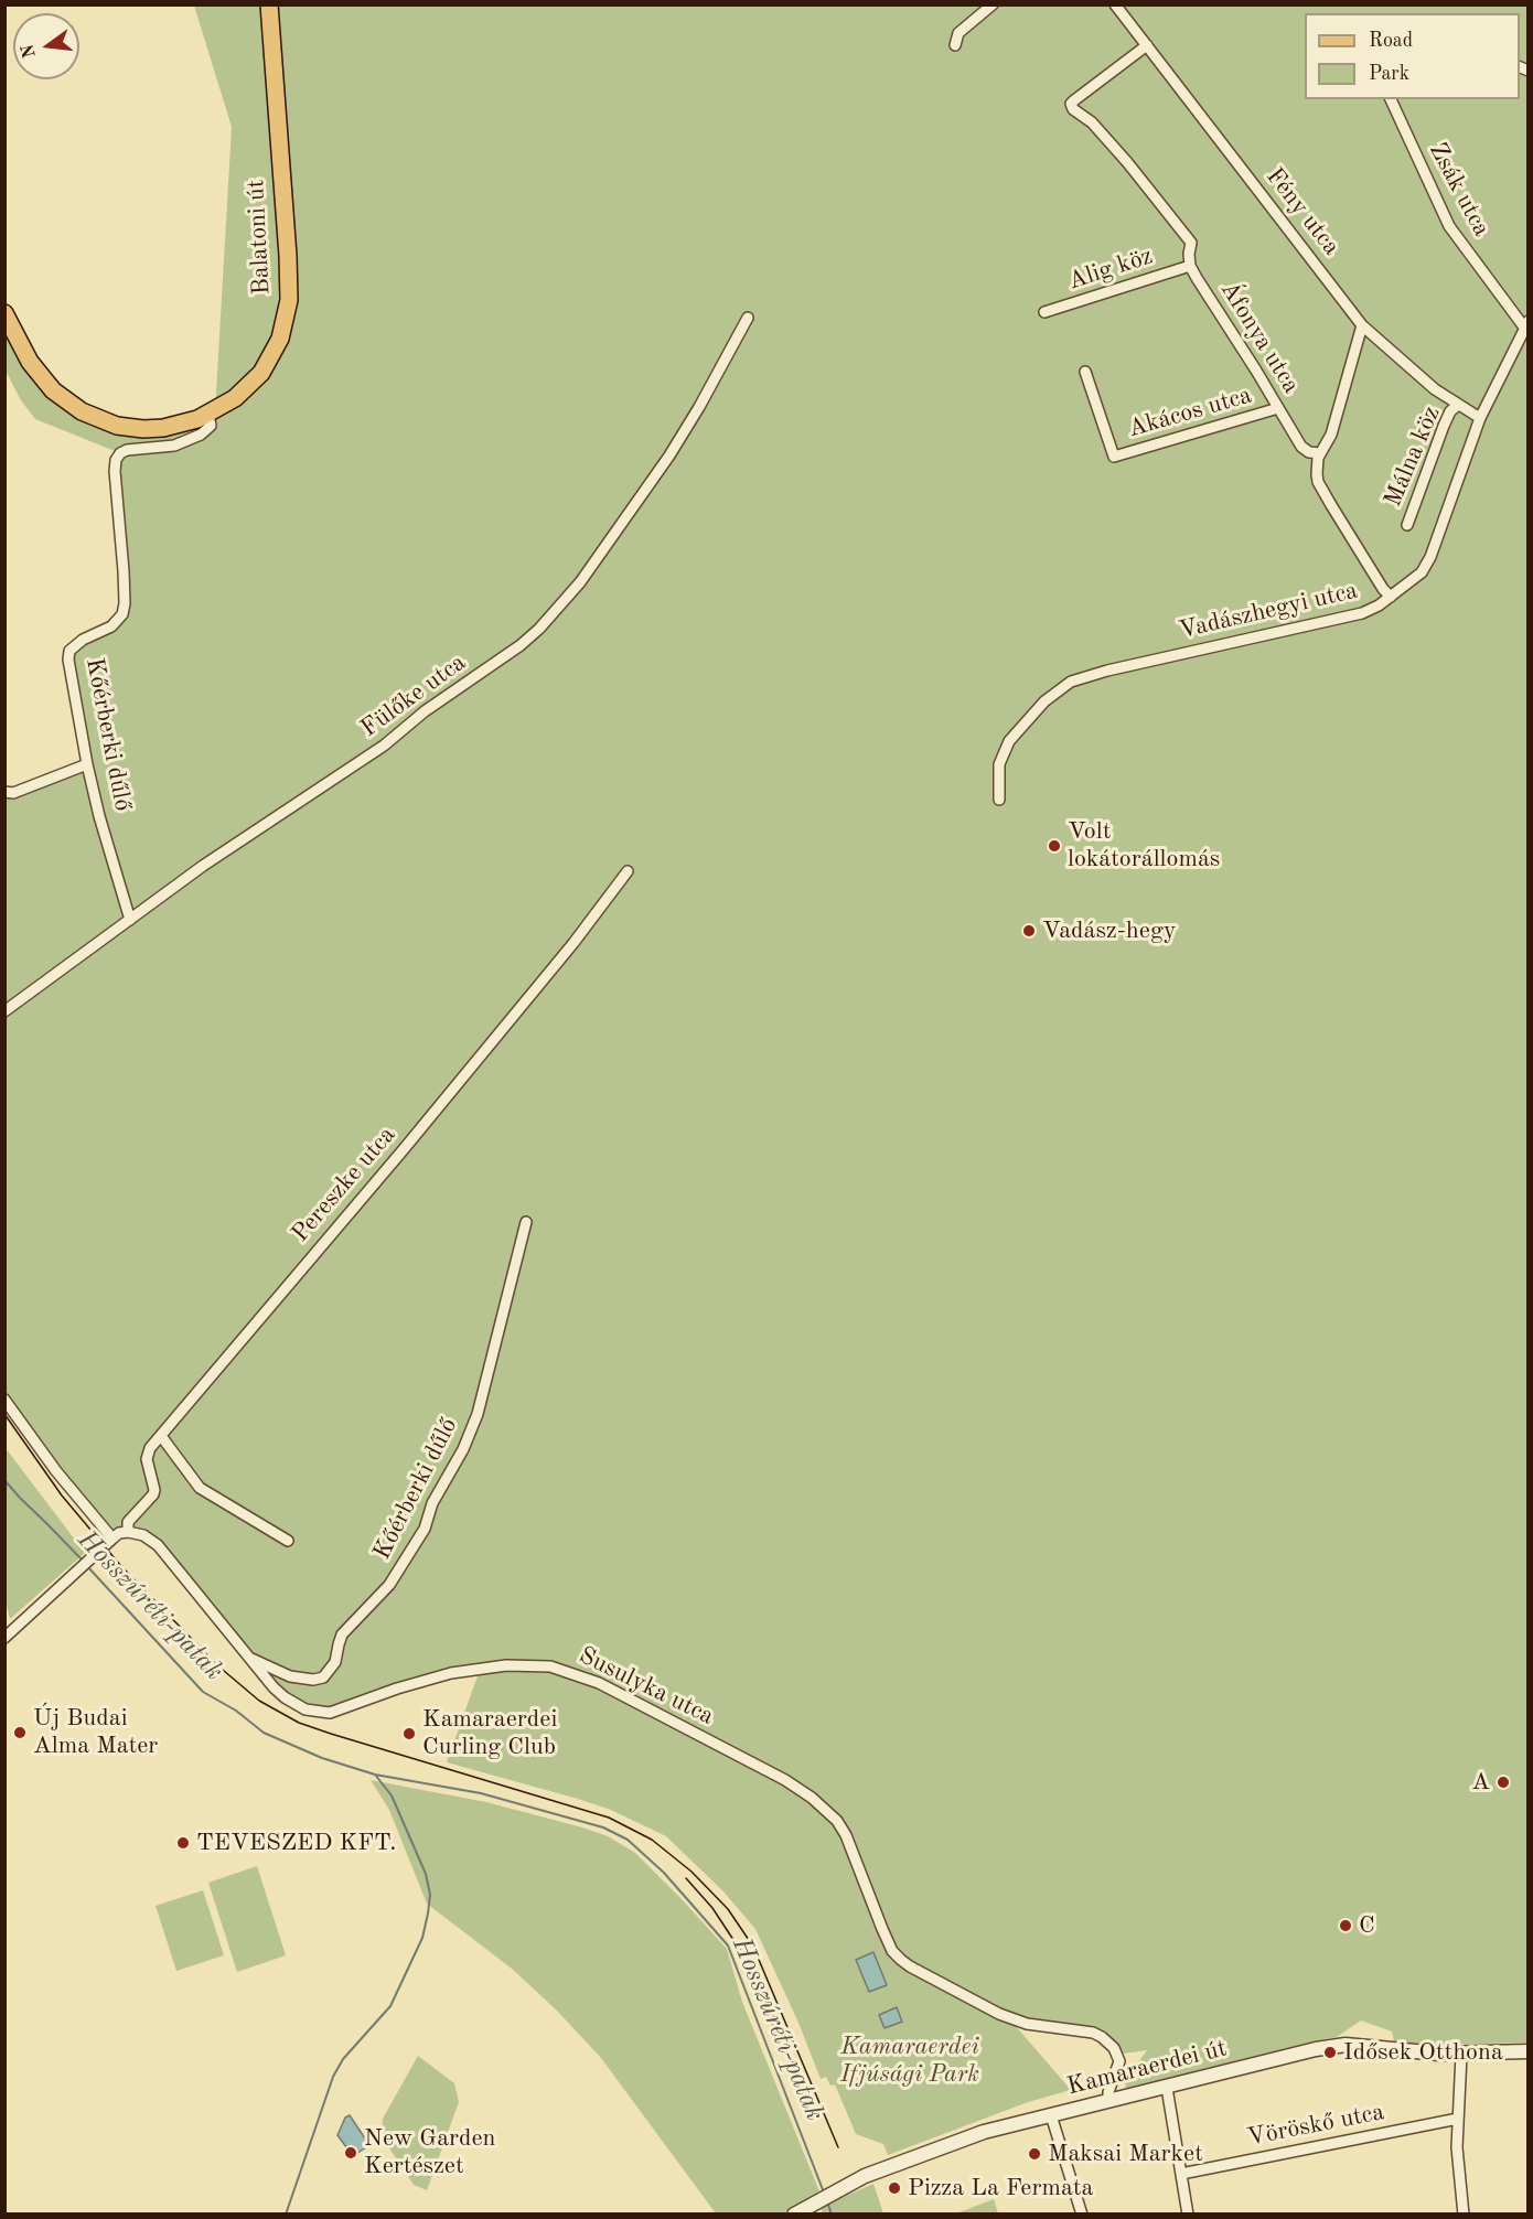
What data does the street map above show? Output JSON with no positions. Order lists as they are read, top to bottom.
{
  "streets": {
    "main road": ["Balatoni út"],
    "street": [
      "Zsák utca",
      "Fény utca",
      "Alig köz",
      "Áfonya utca",
      "Akácos utca",
      "Málna köz",
      "Vadászhegyi utca",
      "Fülőke utca",
      "Kőérberki dűlő",
      "Pereszke utca",
      "Susulyka utca",
      "Kamaraerdei út",
      "Vöröskő utca"
    ]
  },
  "crossings": [
    ["Zsák utca", "Vadászhegyi utca"],
    ["Fény utca", "Áfonya utca"],
    ["Fény utca", "Málna köz"],
    ["Fény utca", "Vadászhegyi utca"],
    ["Balatoni út", "Kőérberki dűlő"],
    ["Alig köz", "Áfonya utca"],
    ["Áfonya utca", "Akácos utca"],
    ["Fülőke utca", "Kőérberki dűlő"],
    ["Kőérberki dűlő", "Susulyka utca"],
    ["Pereszke utca", "Susulyka utca"],
    ["Susulyka utca", "Kamaraerdei út"]
  ],
  "water": ["Hosszúréti-patak"],
  "parks": ["Kamaraerdei Ifjúsági Park"],
  "places": [
    "Volt lokátorállomás",
    "Vadász-hegy",
    "Új Budai Alma Mater",
    "Kamaraerdei Curling Club",
    "A",
    "TEVESZED KFT.",
    "C",
    "Idősek Otthona",
    "New Garden Kertészet",
    "Maksai Market",
    "Pizza La Fermata"
  ],
  "legend": ["Road", "Park"],
  "north": "left"
}
